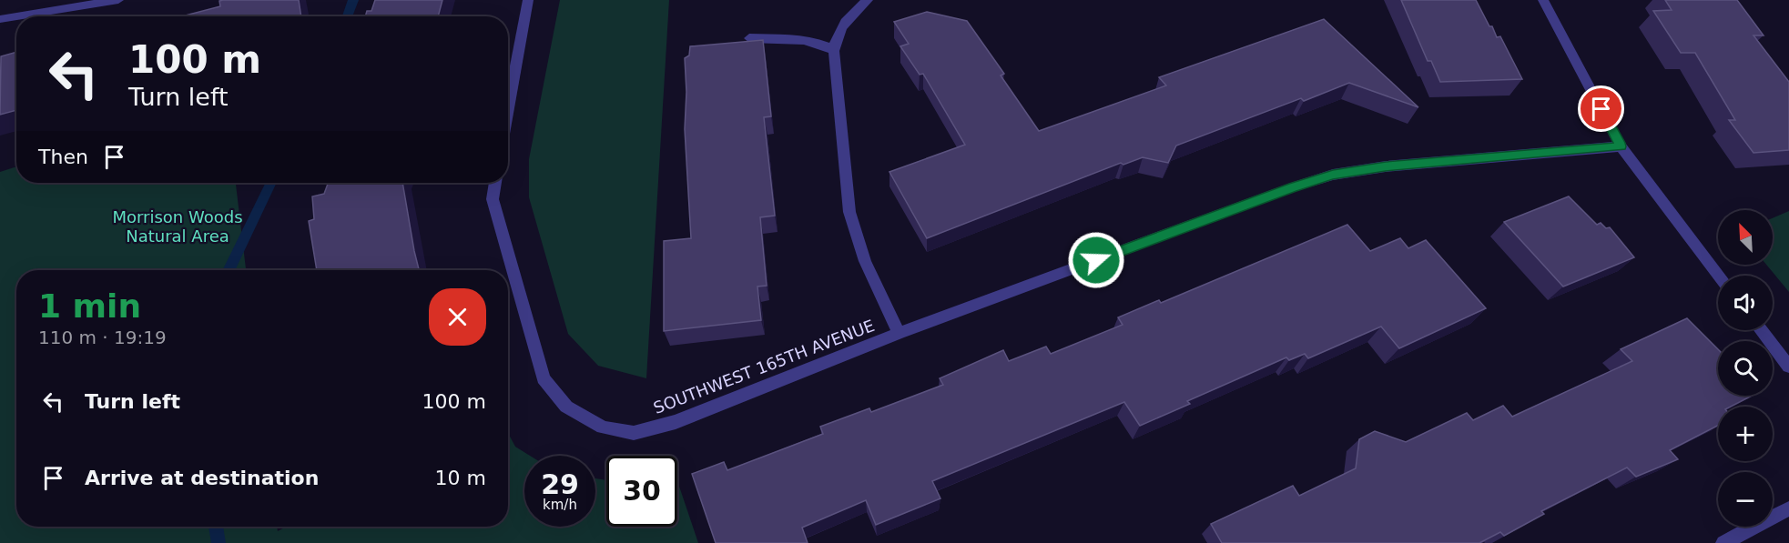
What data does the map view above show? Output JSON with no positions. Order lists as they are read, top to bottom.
{
  "streets": {
    "street": ["SOUTHWEST 165TH AVENUE"]
  },
  "parks": ["Morrison Woods Natural Area"],
  "north": "top left",
  "page": {
    "turn": ["100 m", "Turn left"],
    "then": "Then",
    "map_buttons": ["+", "−"],
    "heading": ["1 min", "110 m · 19:19"],
    "list": [
      {
        "name": "Turn left",
        "value": "100 m"
      },
      {
        "name": "Arrive at destination",
        "value": "10 m"
      }
    ],
    "speed": "29 km/h",
    "limit": "30"
  }
}
